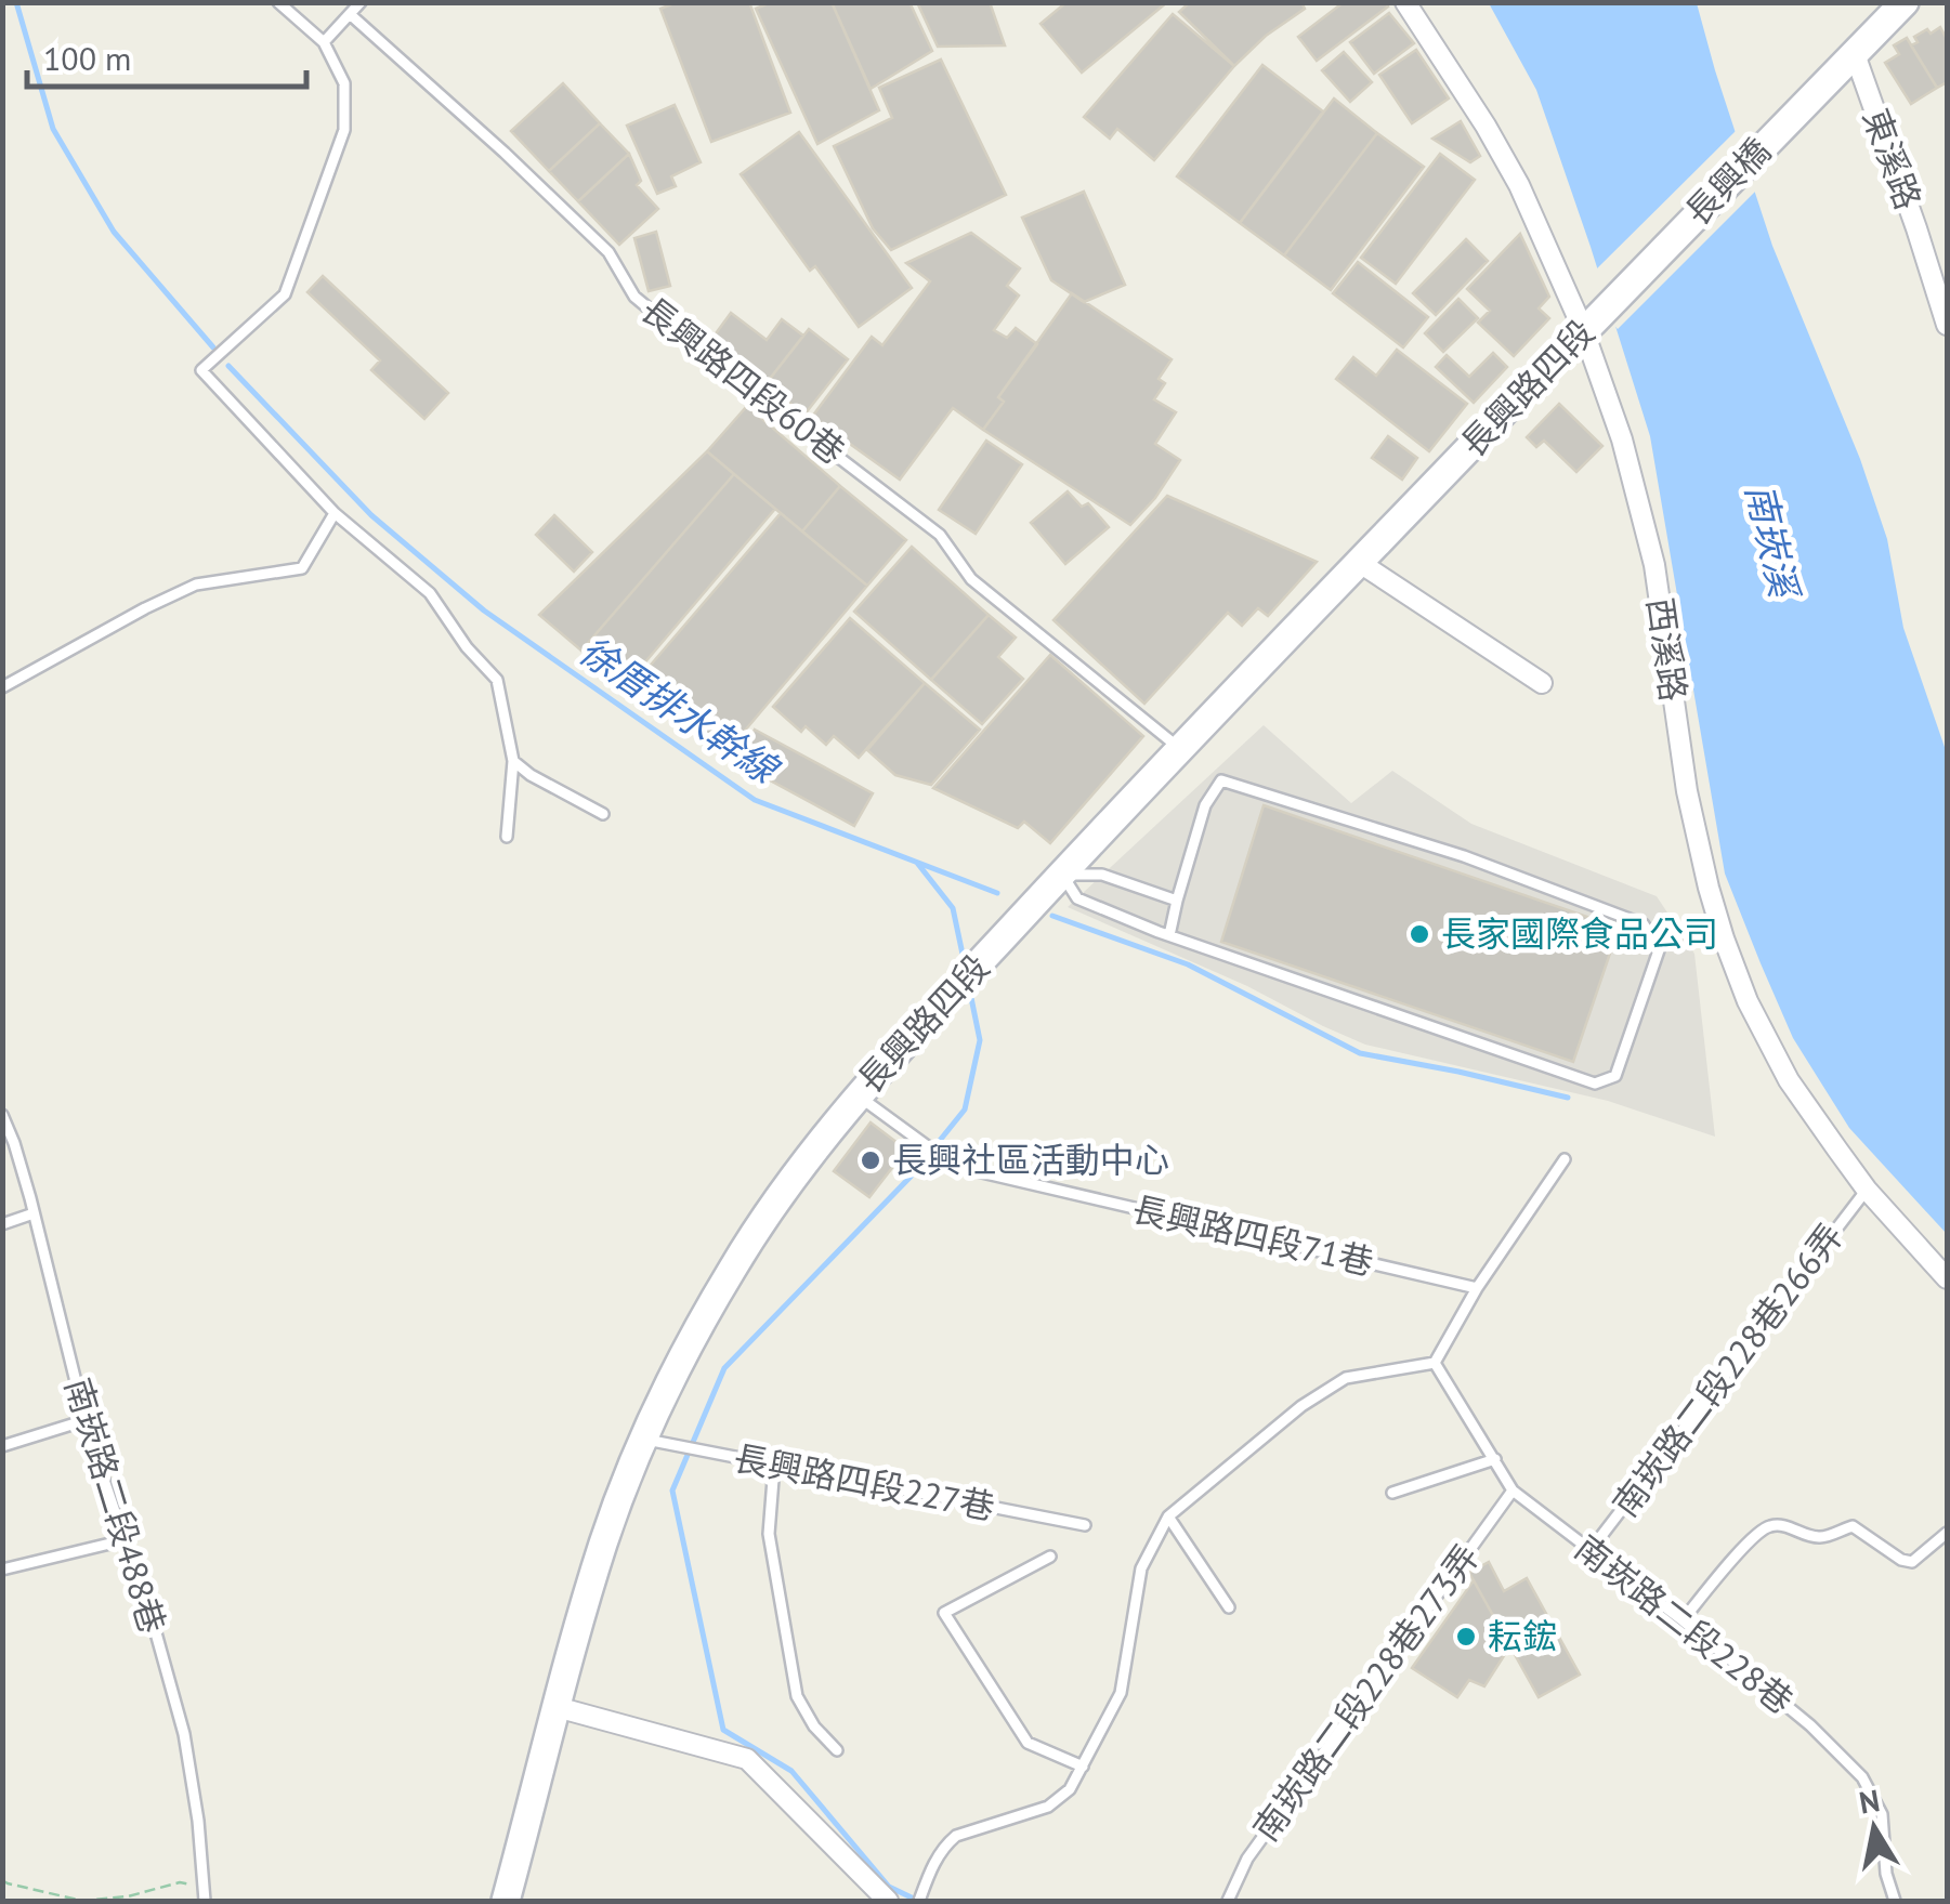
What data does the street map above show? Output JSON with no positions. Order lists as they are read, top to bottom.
{
  "streets": {
    "street": [
      "東溪路",
      "長興橋",
      "長興路四段",
      "西溪路"
    ],
    "lane": [
      "長興路四段60巷",
      "長興路四段71巷",
      "南崁路二段228巷266弄",
      "長興路四段227巷",
      "南崁路二段488巷",
      "南崁路二段228巷",
      "南崁路二段228巷273弄"
    ]
  },
  "crossings": [
    ["東溪路", "長興橋"],
    ["長興橋", "長興路四段"],
    ["長興路四段60巷", "長興路四段"],
    ["長興路四段", "西溪路"],
    ["長興路四段", "長興路四段71巷"],
    ["長興路四段", "長興路四段227巷"],
    ["西溪路", "南崁路二段228巷266弄"],
    ["南崁路二段228巷266弄", "南崁路二段228巷"],
    ["南崁路二段228巷", "南崁路二段228巷273弄"]
  ],
  "water": ["南崁溪", "徐厝排水幹線"],
  "places": ["長家國際食品公司", "長興社區活動中心", "耘鋐"],
  "scale_bar": "100 m",
  "north": "top"
}
